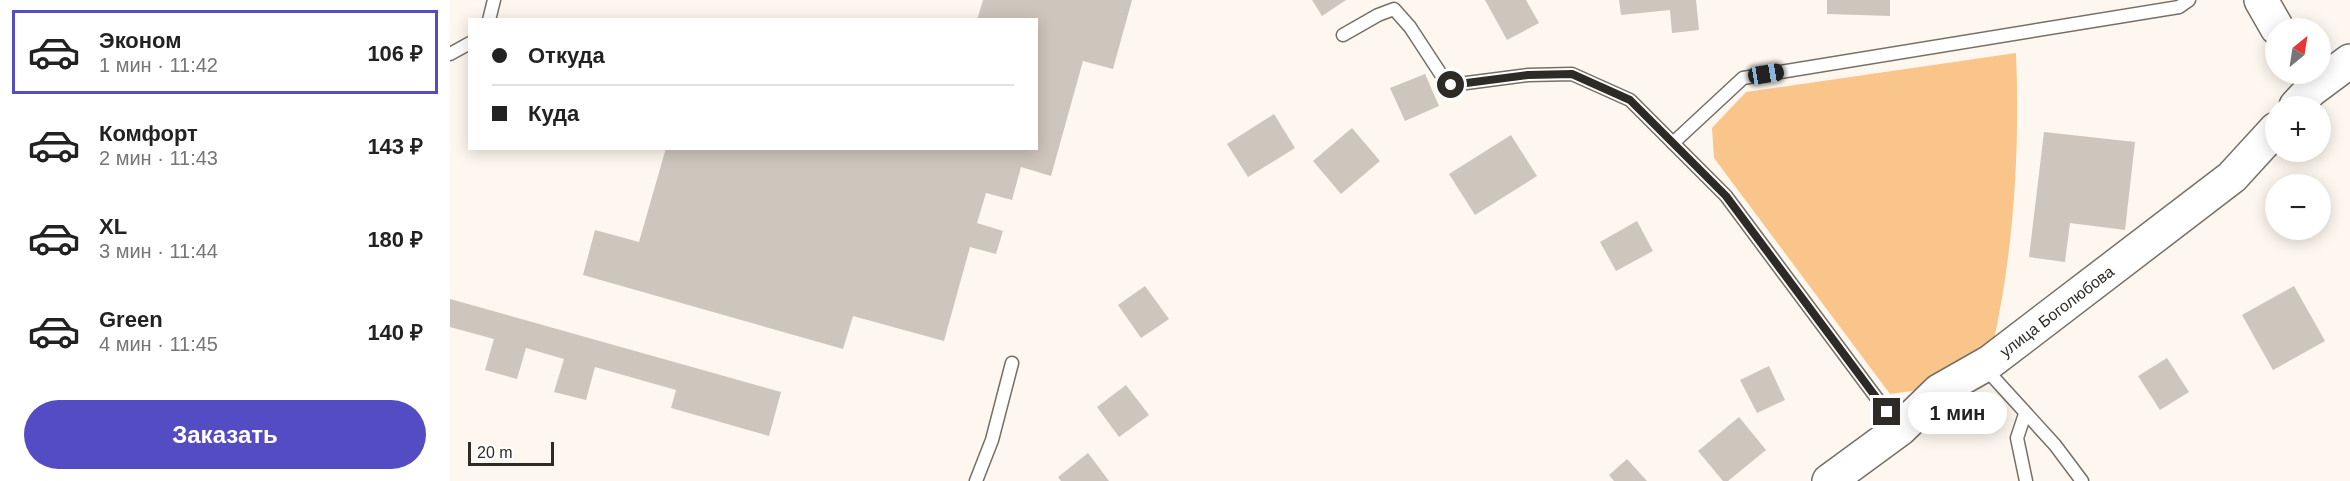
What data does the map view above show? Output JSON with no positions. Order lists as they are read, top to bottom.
{
  "streets": {
    "street": ["улица Боголюбова"]
  },
  "scale_bar": "20 m",
  "north": "top right",
  "page": {
    "list": [
      {
        "name": "Эконом",
        "note": "1 мин · 11:42",
        "value": "106 ₽"
      },
      {
        "name": "Комфорт",
        "note": "2 мин · 11:43",
        "value": "143 ₽"
      },
      {
        "name": "XL",
        "note": "3 мин · 11:44",
        "value": "180 ₽"
      },
      {
        "name": "Green",
        "note": "4 мин · 11:45",
        "value": "140 ₽"
      }
    ],
    "map_buttons": ["+", "−"],
    "banner": ["Откуда", "Куда"],
    "buttons": "Заказать",
    "bubble": "1 мин",
    "scale": "20 m"
  }
}
